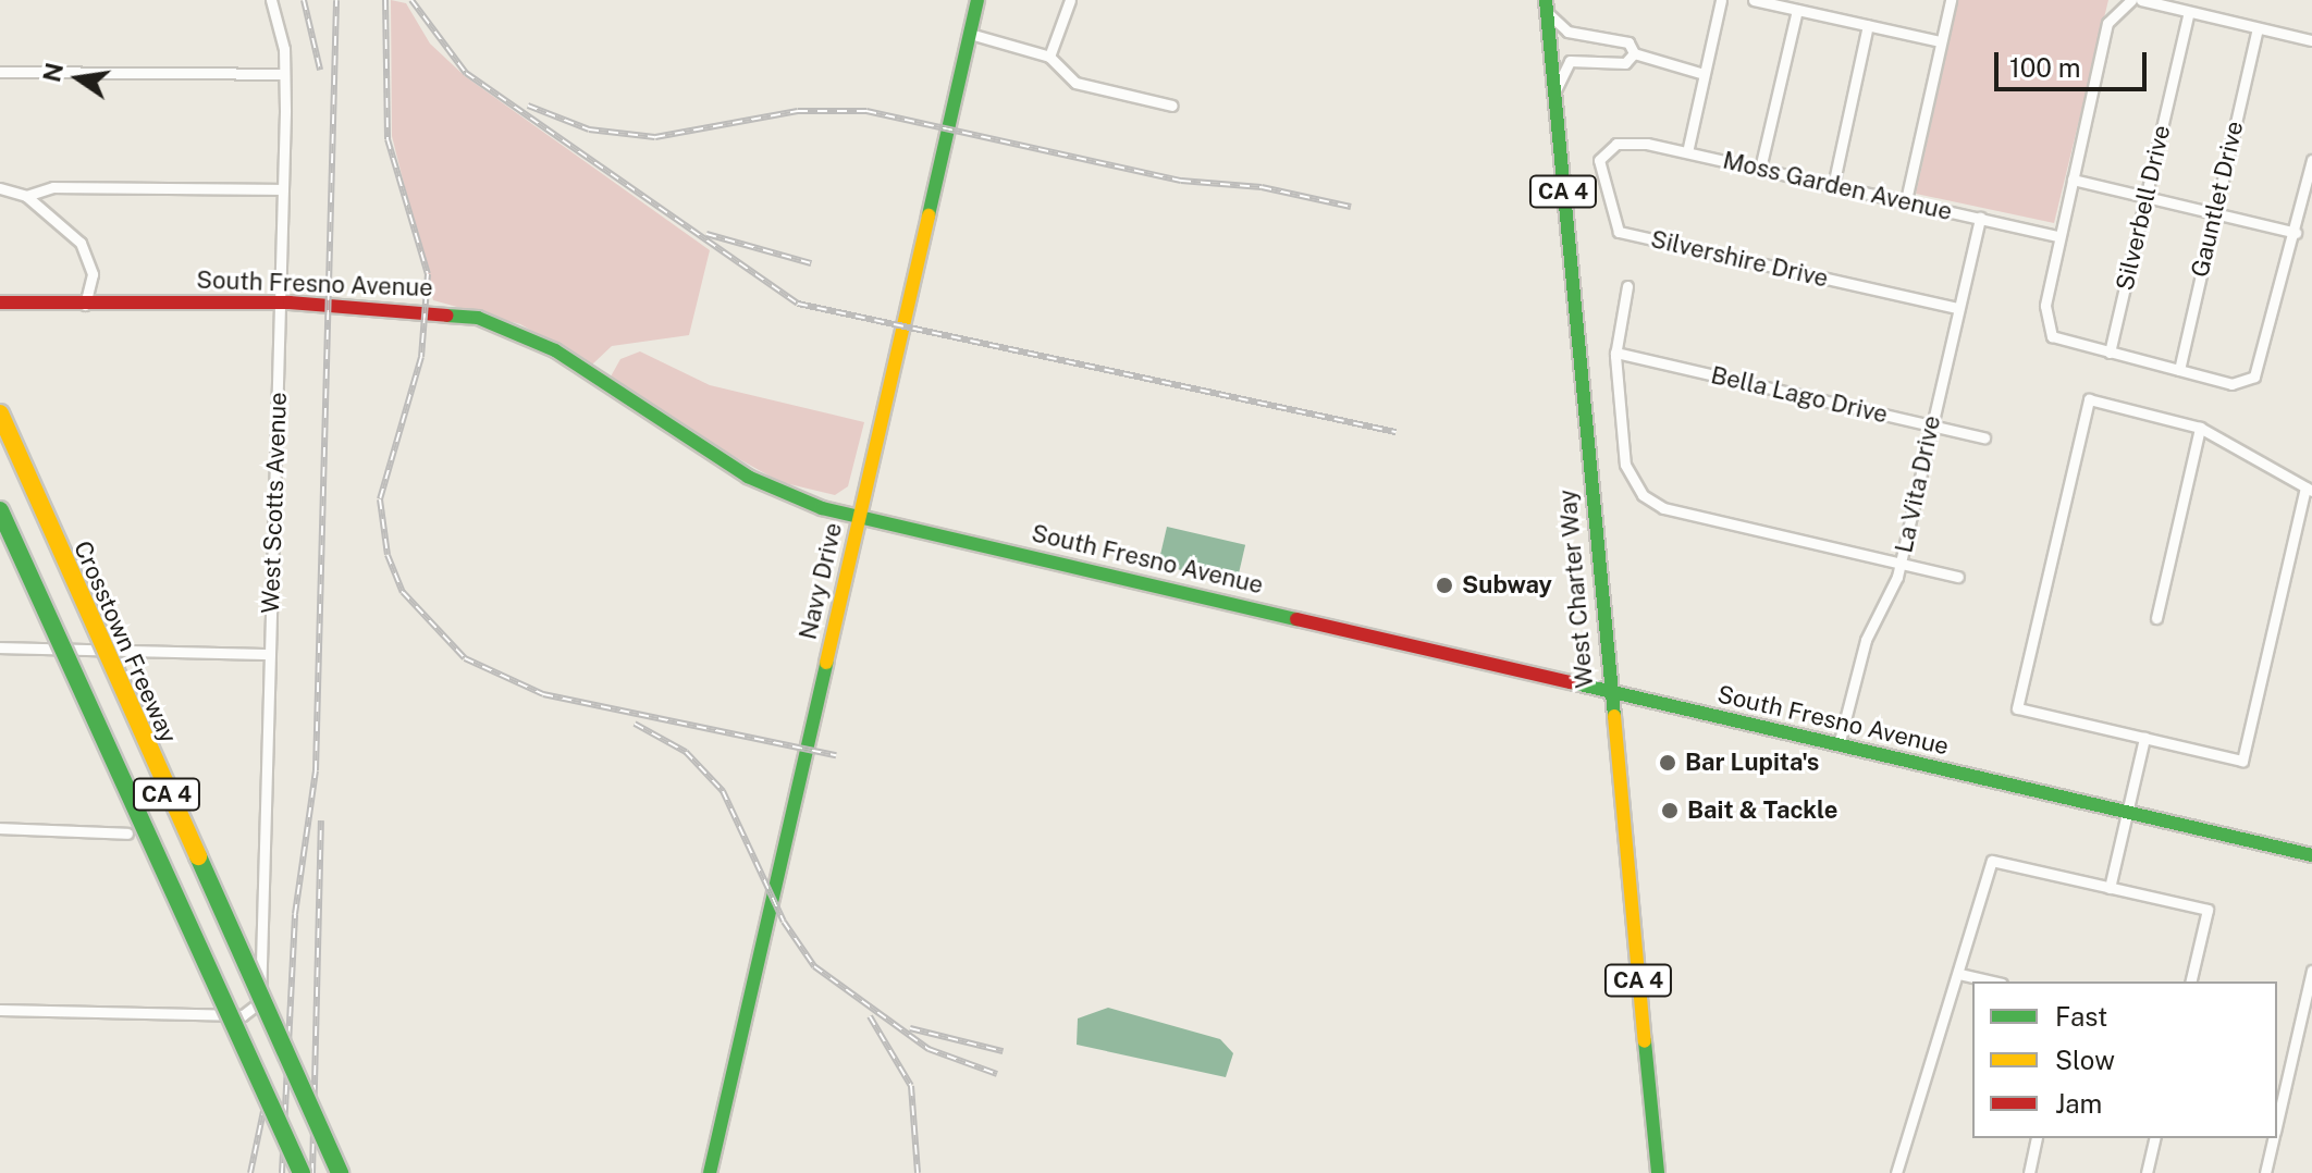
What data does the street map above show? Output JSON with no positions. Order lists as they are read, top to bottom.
{
  "streets": {
    "main road": [
      "CA 4",
      "South Fresno Avenue",
      "Navy Drive",
      "West Charter Way",
      "Crosstown Freeway"
    ],
    "street": [
      "Moss Garden Avenue",
      "Gauntlet Drive",
      "Silverbell Drive",
      "Silvershire Drive",
      "Bella Lago Drive",
      "La Vita Drive",
      "West Scotts Avenue"
    ]
  },
  "crossings": [
    ["Moss Garden Avenue", "Silvershire Drive"],
    ["Moss Garden Avenue", "La Vita Drive"],
    ["Silvershire Drive", "La Vita Drive"],
    ["South Fresno Avenue", "La Vita Drive"],
    ["South Fresno Avenue", "West Scotts Avenue"],
    ["South Fresno Avenue", "Navy Drive"],
    ["South Fresno Avenue", "West Charter Way"],
    ["Bella Lago Drive", "La Vita Drive"]
  ],
  "places": ["Subway", "Bar Lupita's", "Bait & Tackle"],
  "legend": ["Fast", "Slow", "Jam"],
  "scale_bar": "100 m",
  "north": "left"
}
